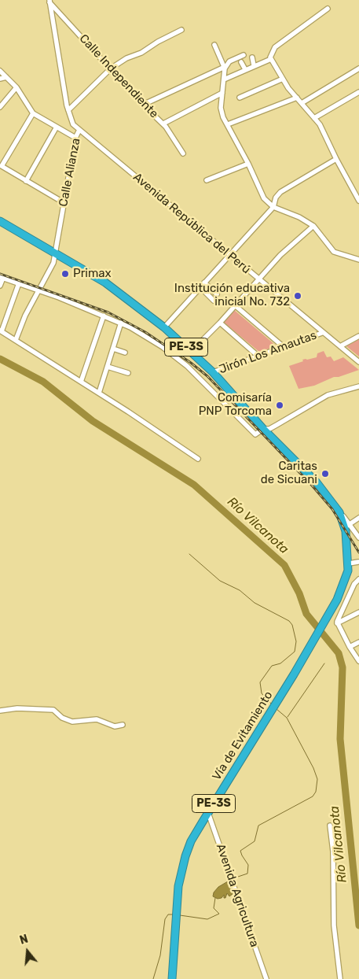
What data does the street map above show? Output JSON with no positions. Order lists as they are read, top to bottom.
{
  "streets": {
    "highway": ["PE-3S", "Vía de Evitamiento"],
    "street": [
      "Calle Independiente",
      "Calle Alianza",
      "Avenida República del Perú",
      "Jirón Los Amautas",
      "Avenida Agricultura"
    ]
  },
  "crossings": [
    ["Calle Independiente", "Calle Alianza"],
    ["Calle Alianza", "Avenida República del Perú"],
    ["Calle Alianza", "PE-3S"],
    ["Avenida República del Perú", "Jirón Los Amautas"],
    ["PE-3S", "Jirón Los Amautas"],
    ["PE-3S", "Vía de Evitamiento"],
    ["Vía de Evitamiento", "Avenida Agricultura"]
  ],
  "water": ["Río Vilcanota"],
  "places": [
    "Primax",
    "Institución educativa inicial No. 732",
    "Comisaría PNP Torcoma",
    "Caritas de Sicuani"
  ],
  "north": "top"
}
